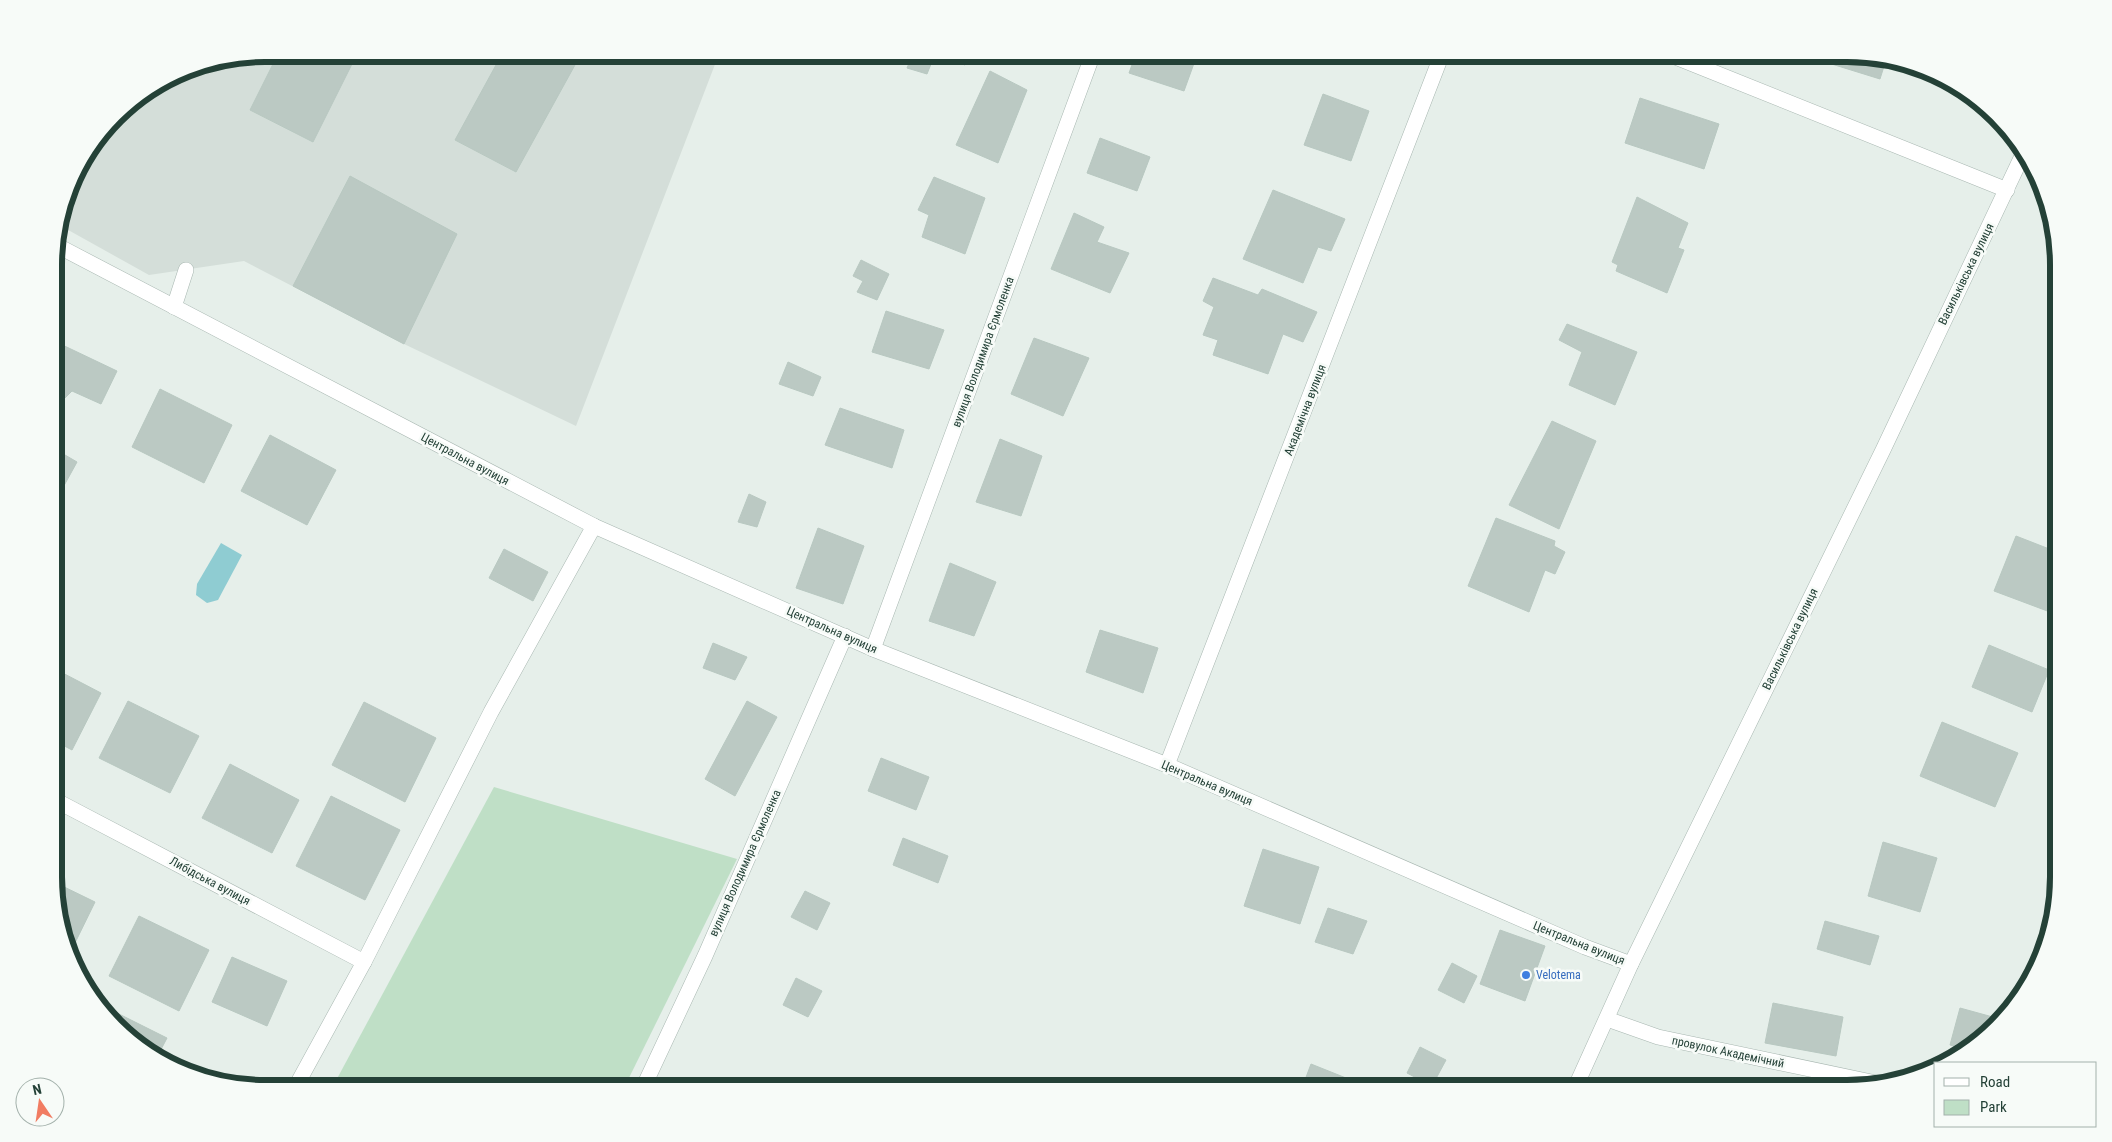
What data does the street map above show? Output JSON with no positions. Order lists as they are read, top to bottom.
{
  "streets": {
    "street": [
      "Васильківська вулиця",
      "вулиця Володимира Єрмоленка",
      "Академічна вулиця",
      "Центральна вулиця",
      "Либідська вулиця",
      "провулок Академічний"
    ]
  },
  "crossings": [
    ["Васильківська вулиця", "Центральна вулиця"],
    ["Васильківська вулиця", "провулок Академічний"],
    ["вулиця Володимира Єрмоленка", "Центральна вулиця"],
    ["Академічна вулиця", "Центральна вулиця"]
  ],
  "places": ["Velotema"],
  "legend": ["Road", "Park"],
  "north": "top"
}
